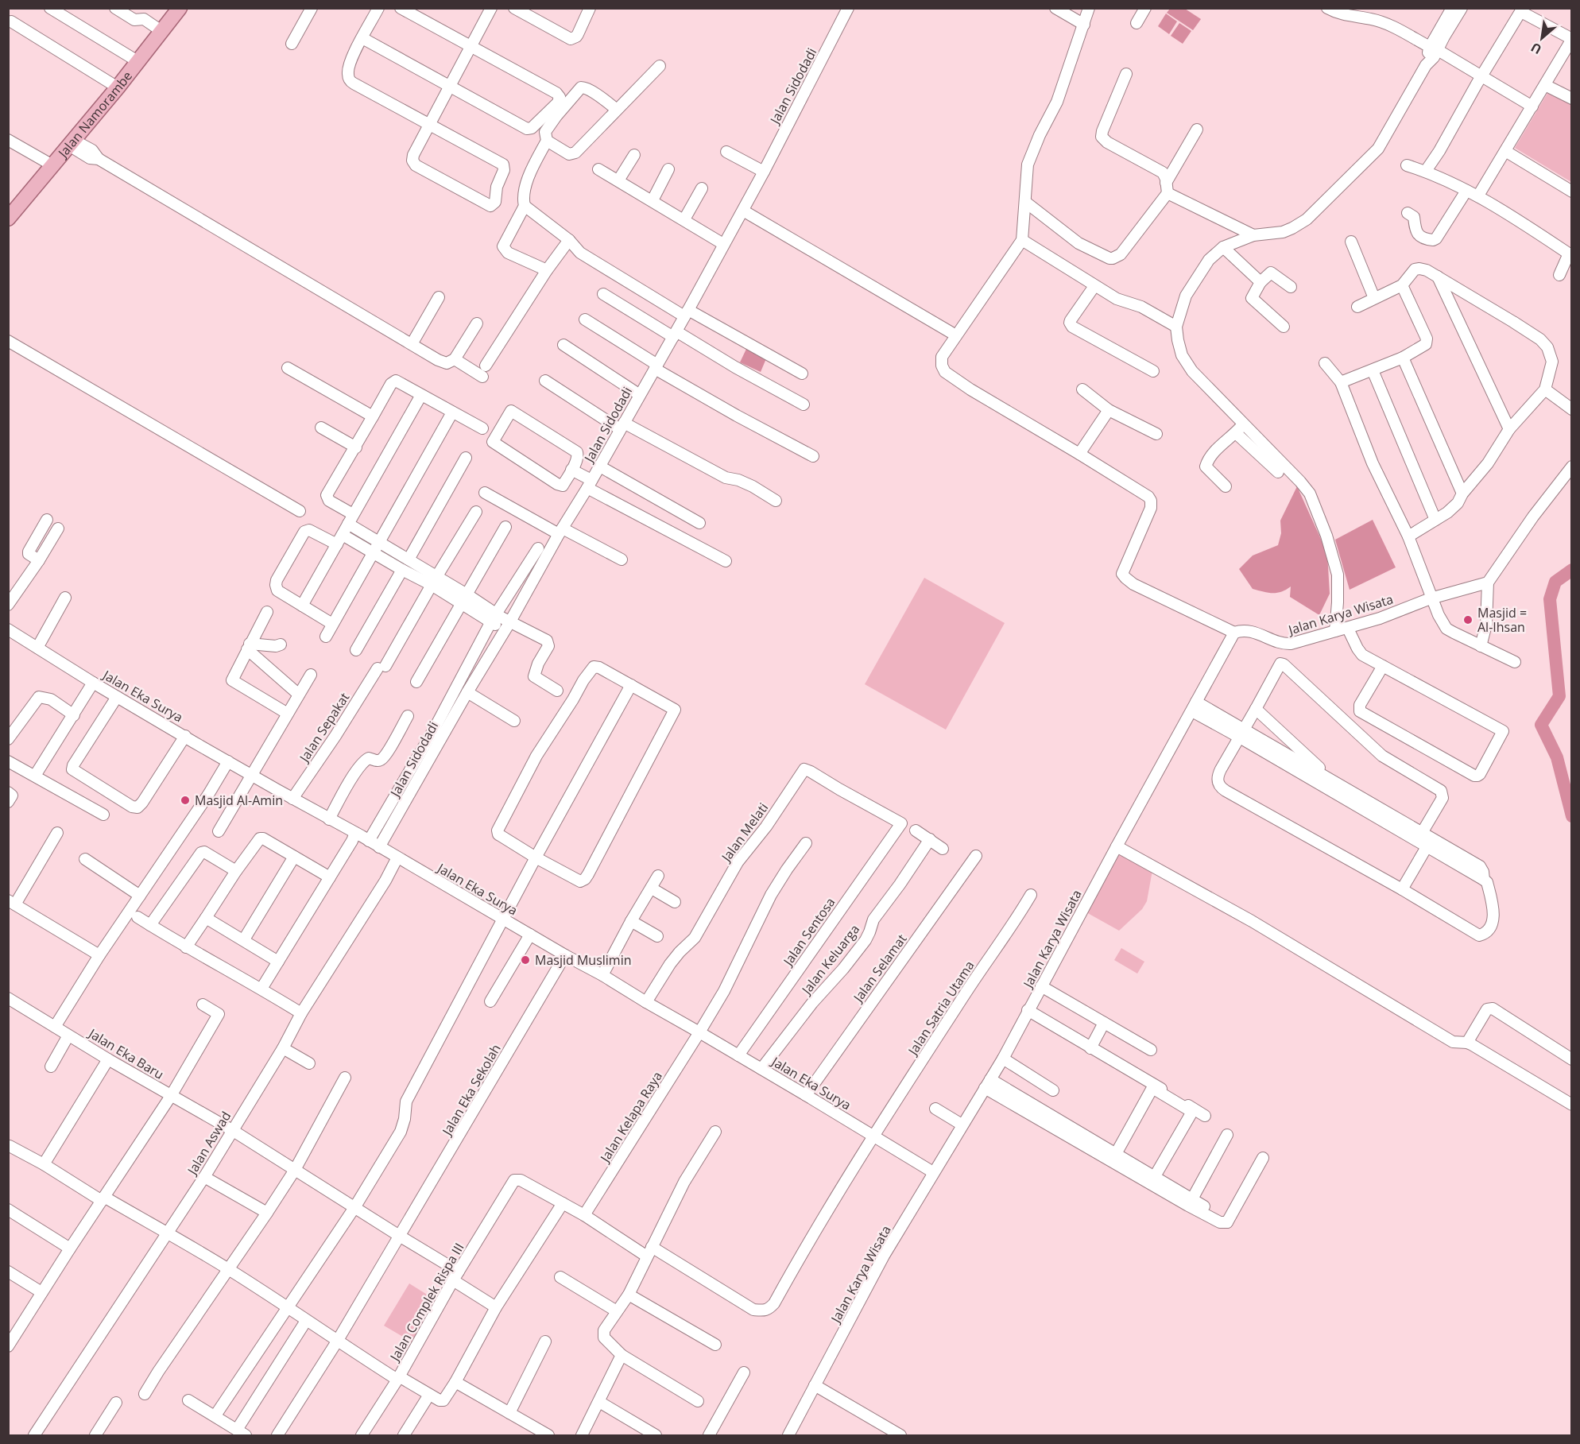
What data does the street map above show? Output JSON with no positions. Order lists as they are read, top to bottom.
{
  "streets": {
    "main road": ["Jalan Namorambe"],
    "street": [
      "Jalan Sidodadi",
      "Jalan Karya Wisata",
      "Jalan Eka Surya",
      "Jalan Sepakat",
      "Jalan Melati",
      "Jalan Sentosa",
      "Jalan Keluarga",
      "Jalan Selamat",
      "Jalan Satria Utama",
      "Jalan Eka Baru",
      "Jalan Eka Sekolah",
      "Jalan Kelapa Raya",
      "Jalan Aswad",
      "Jalan Complek Rispa III"
    ]
  },
  "crossings": [
    ["Jalan Sidodadi", "Jalan Eka Surya"],
    ["Jalan Karya Wisata", "Jalan Eka Surya"],
    ["Jalan Eka Surya", "Jalan Sepakat"],
    ["Jalan Eka Surya", "Jalan Melati"],
    ["Jalan Eka Surya", "Jalan Sentosa"],
    ["Jalan Eka Surya", "Jalan Keluarga"],
    ["Jalan Eka Surya", "Jalan Selamat"],
    ["Jalan Eka Surya", "Jalan Satria Utama"],
    ["Jalan Eka Surya", "Jalan Eka Sekolah"],
    ["Jalan Eka Surya", "Jalan Kelapa Raya"],
    ["Jalan Eka Surya", "Jalan Aswad"],
    ["Jalan Melati", "Jalan Sentosa"],
    ["Jalan Eka Baru", "Jalan Eka Sekolah"],
    ["Jalan Eka Baru", "Jalan Aswad"],
    ["Jalan Eka Baru", "Jalan Complek Rispa III"]
  ],
  "places": ["Masjid = Al-Ihsan", "Masjid Al-Amin", "Masjid Muslimin"],
  "north": "bottom left"
}
